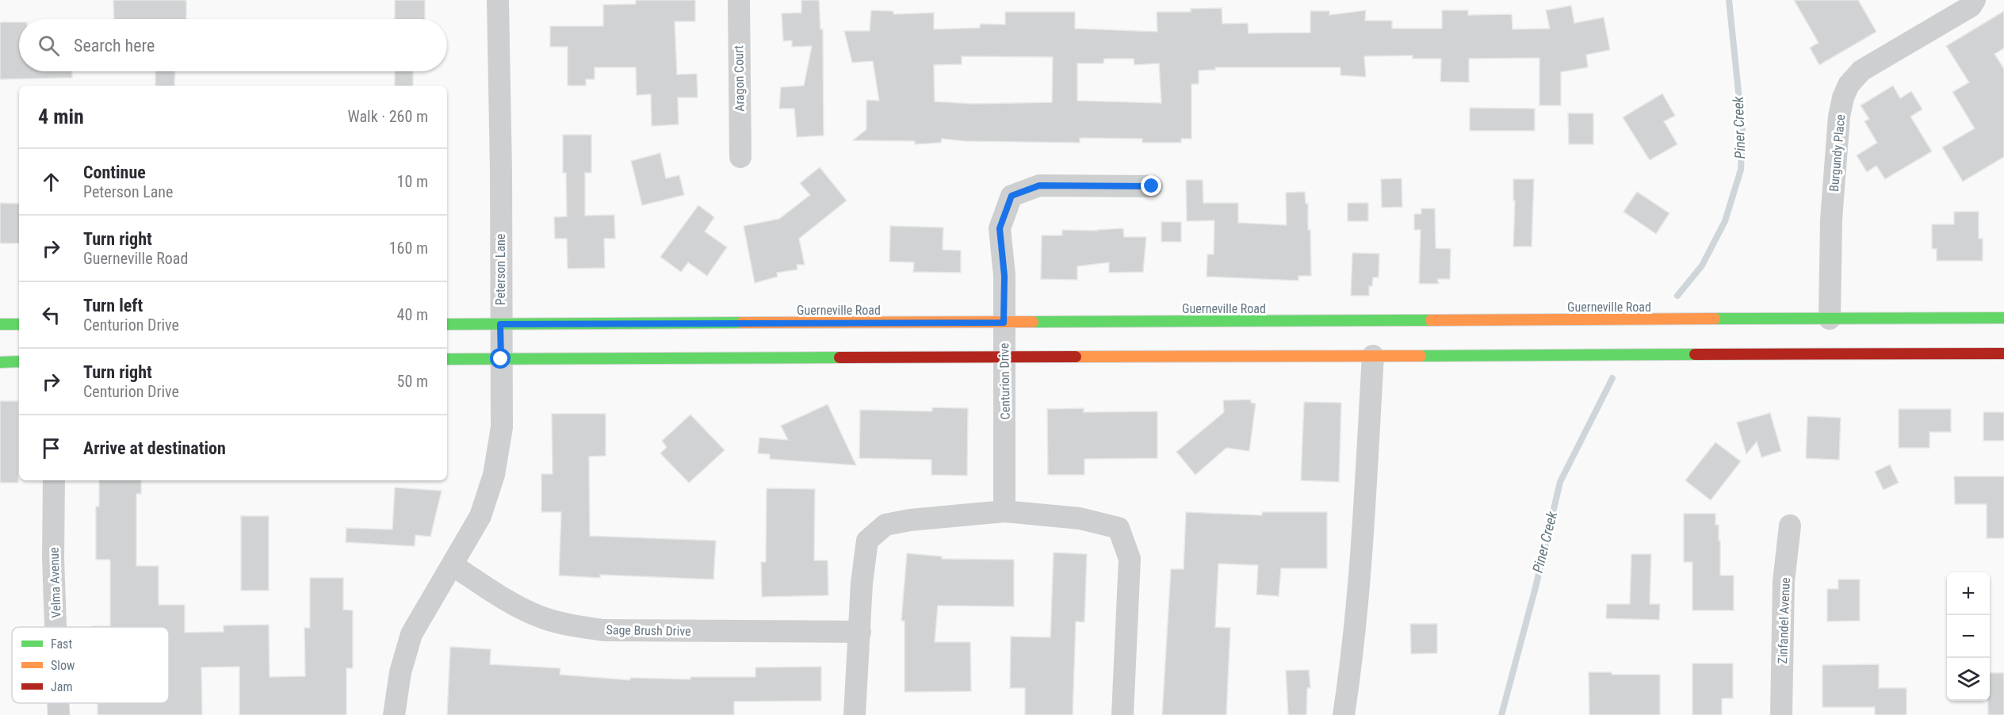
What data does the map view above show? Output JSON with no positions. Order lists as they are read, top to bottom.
{
  "streets": {
    "main road": ["Guerneville Road"],
    "street": [
      "Aragon Court",
      "Burgundy Place",
      "Peterson Lane",
      "Centurion Drive",
      "Velma Avenue",
      "Zinfandel Avenue",
      "Sage Brush Drive"
    ]
  },
  "crossings": [
    ["Burgundy Place", "Guerneville Road"],
    ["Peterson Lane", "Guerneville Road"],
    ["Peterson Lane", "Sage Brush Drive"],
    ["Guerneville Road", "Centurion Drive"]
  ],
  "water": ["Piner Creek"],
  "legend": ["Fast", "Slow", "Jam"],
  "page": {
    "search": "Search here",
    "heading": ["4 min", "Walk · 260 m"],
    "list": [
      ["Continue", "Peterson Lane", "10 m"],
      ["Turn right", "Guerneville Road", "160 m"],
      ["Turn left", "Centurion Drive", "40 m"],
      ["Turn right", "Centurion Drive", "50 m"],
      "Arrive at destination"
    ],
    "map_buttons": ["+", "−"]
  }
}
